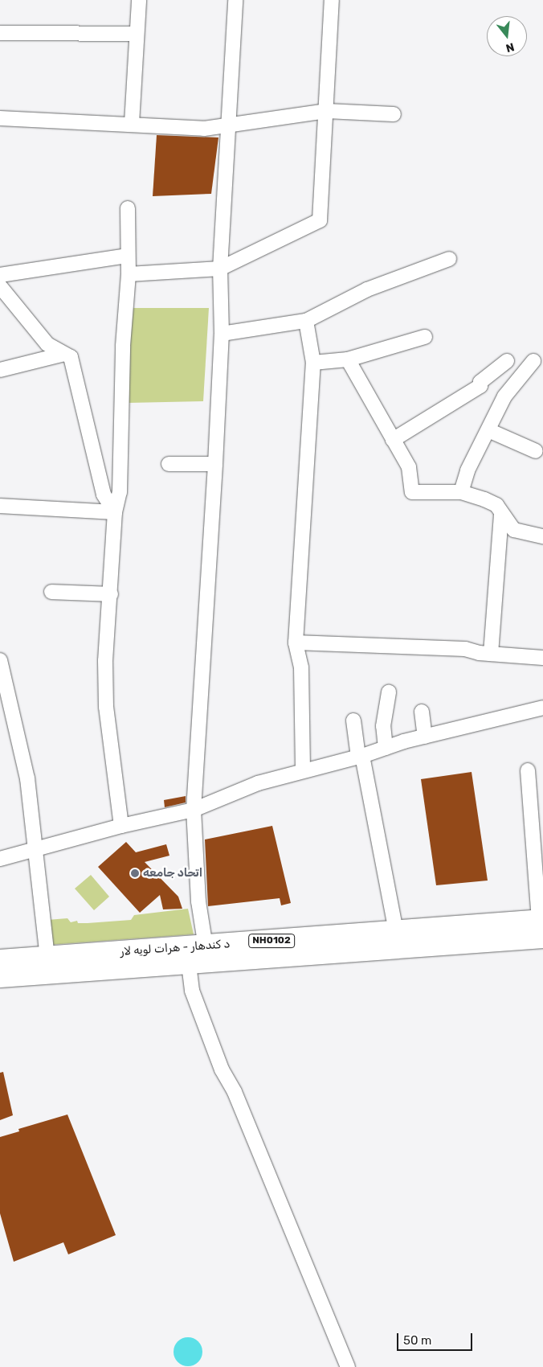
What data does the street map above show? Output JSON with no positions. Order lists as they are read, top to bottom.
{
  "streets": {
    "highway": ["NH0102", "د کندهار - هرات لويه لار"]
  },
  "places": ["اتحاد جامعه"],
  "scale_bar": "50 m",
  "north": "bottom"
}
